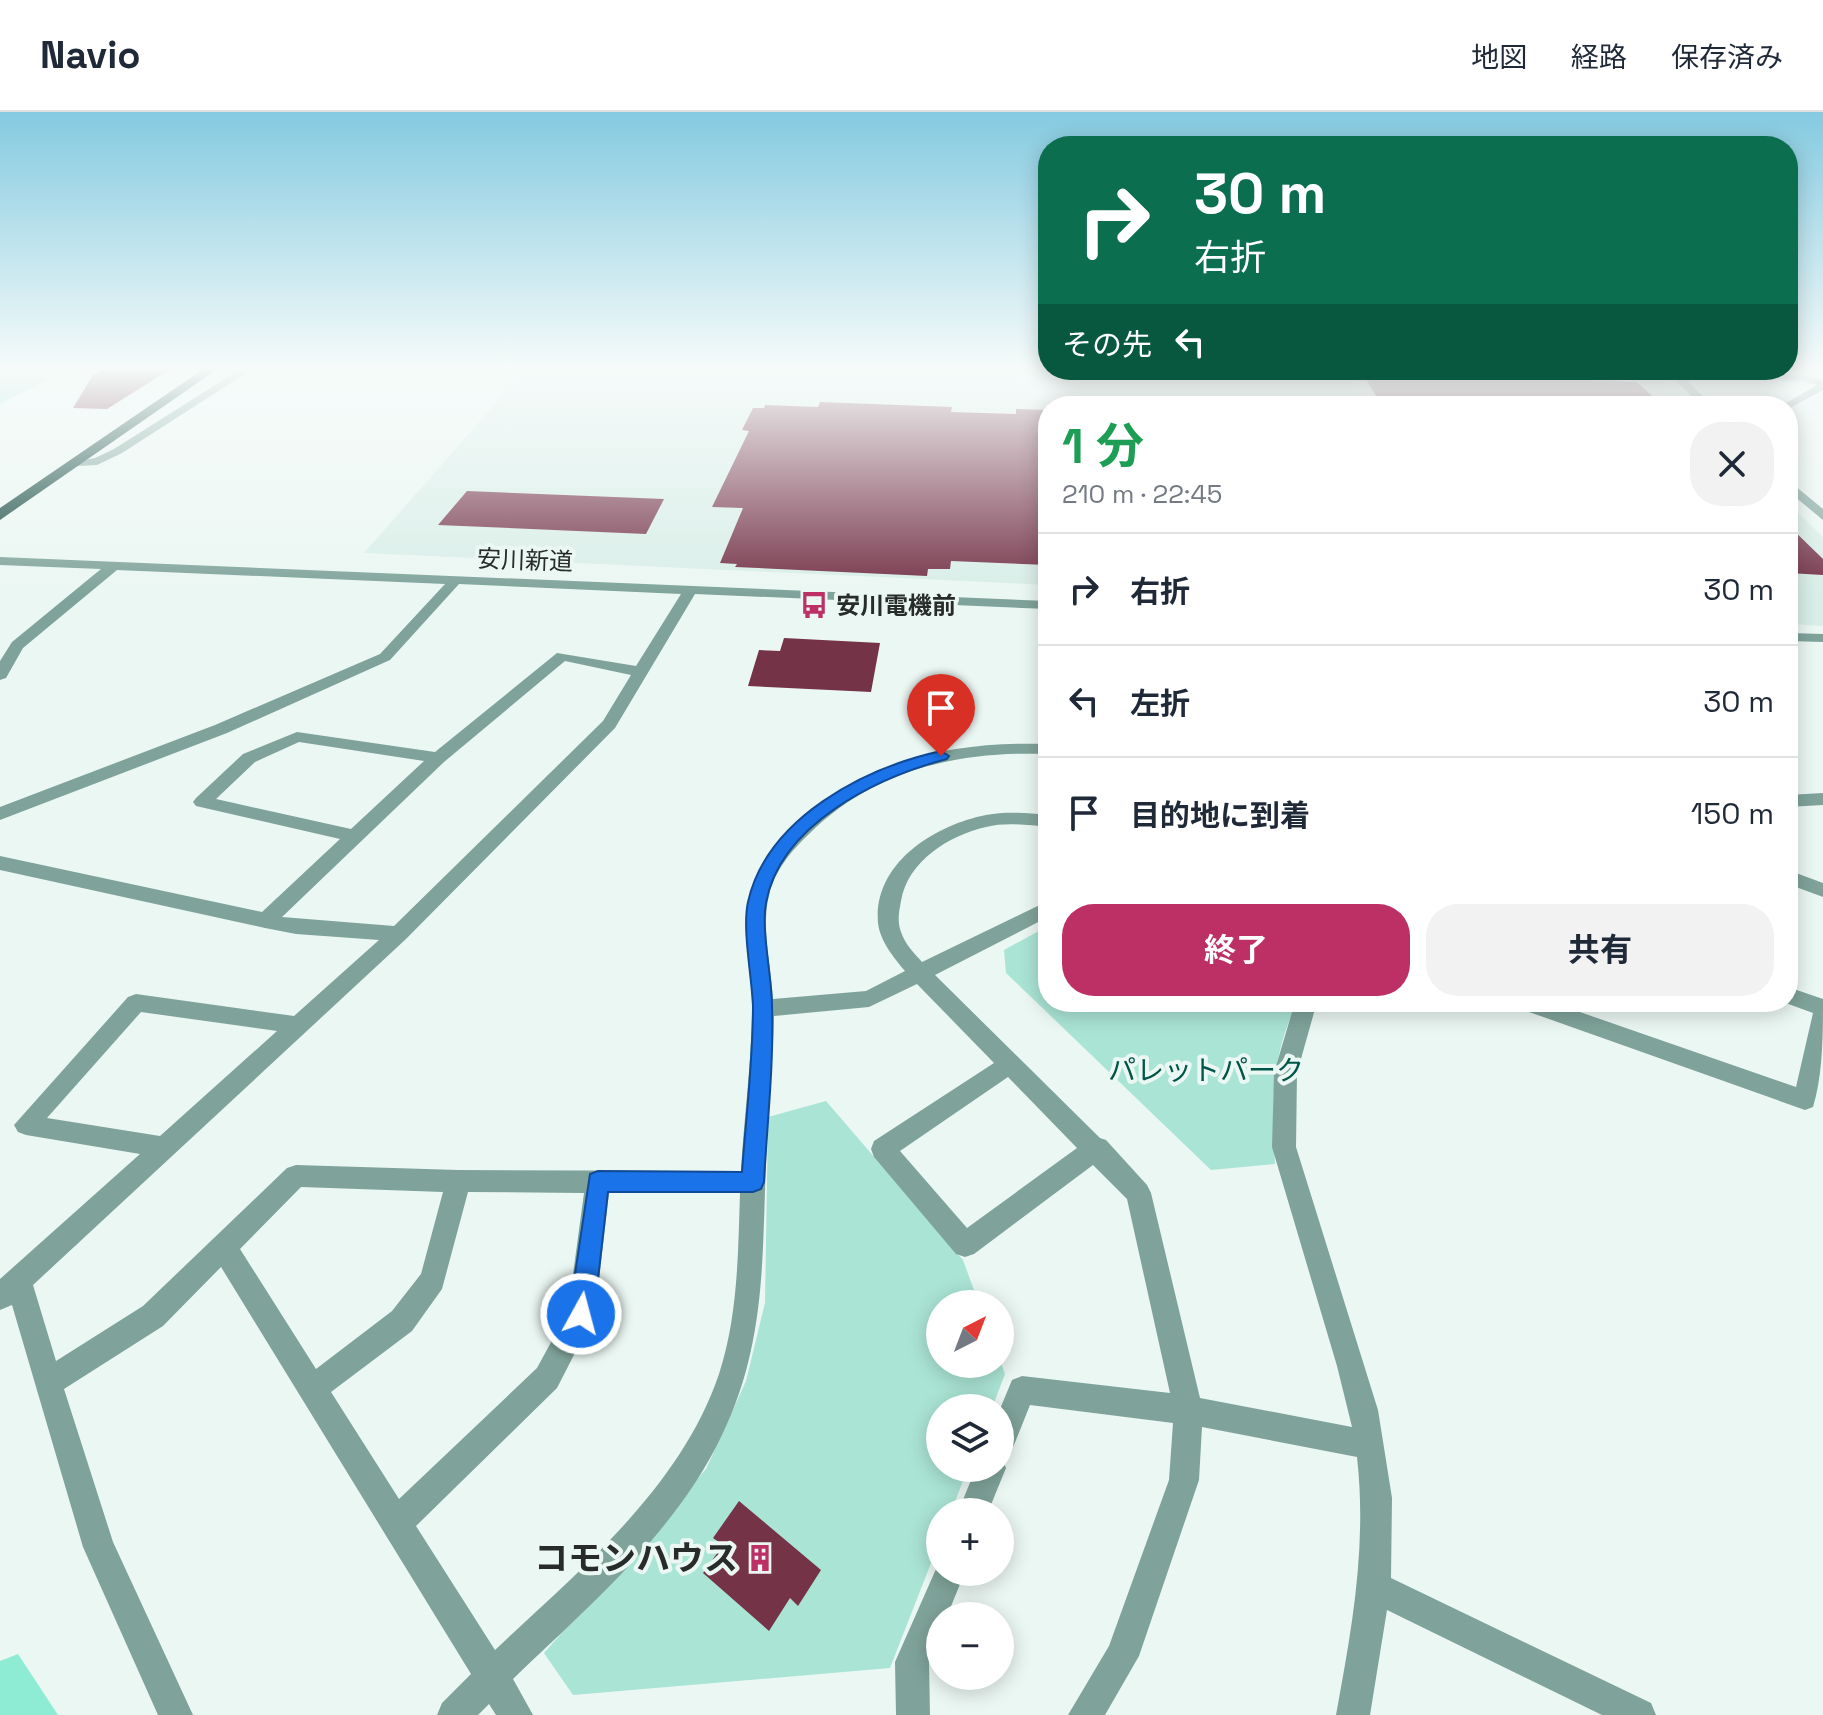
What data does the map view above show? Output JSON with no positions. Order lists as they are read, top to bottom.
{
  "streets": {
    "street": ["安川新道"]
  },
  "parks": ["パレットパーク"],
  "places": {
    "bus stop": ["安川電機前"],
    "building": ["コモンハウス"]
  },
  "north": "top right",
  "page": {
    "header": "Navio",
    "nav": ["地図", "経路", "保存済み"],
    "turn": ["30 m", "右折"],
    "then": "その先",
    "heading": ["1 分", "210 m · 22:45"],
    "list": [
      {
        "name": "右折",
        "value": "30 m"
      },
      {
        "name": "左折",
        "value": "30 m"
      },
      {
        "name": "目的地に到着",
        "value": "150 m"
      }
    ],
    "buttons": ["終了", "共有"],
    "map_buttons": ["+", "−"]
  }
}
